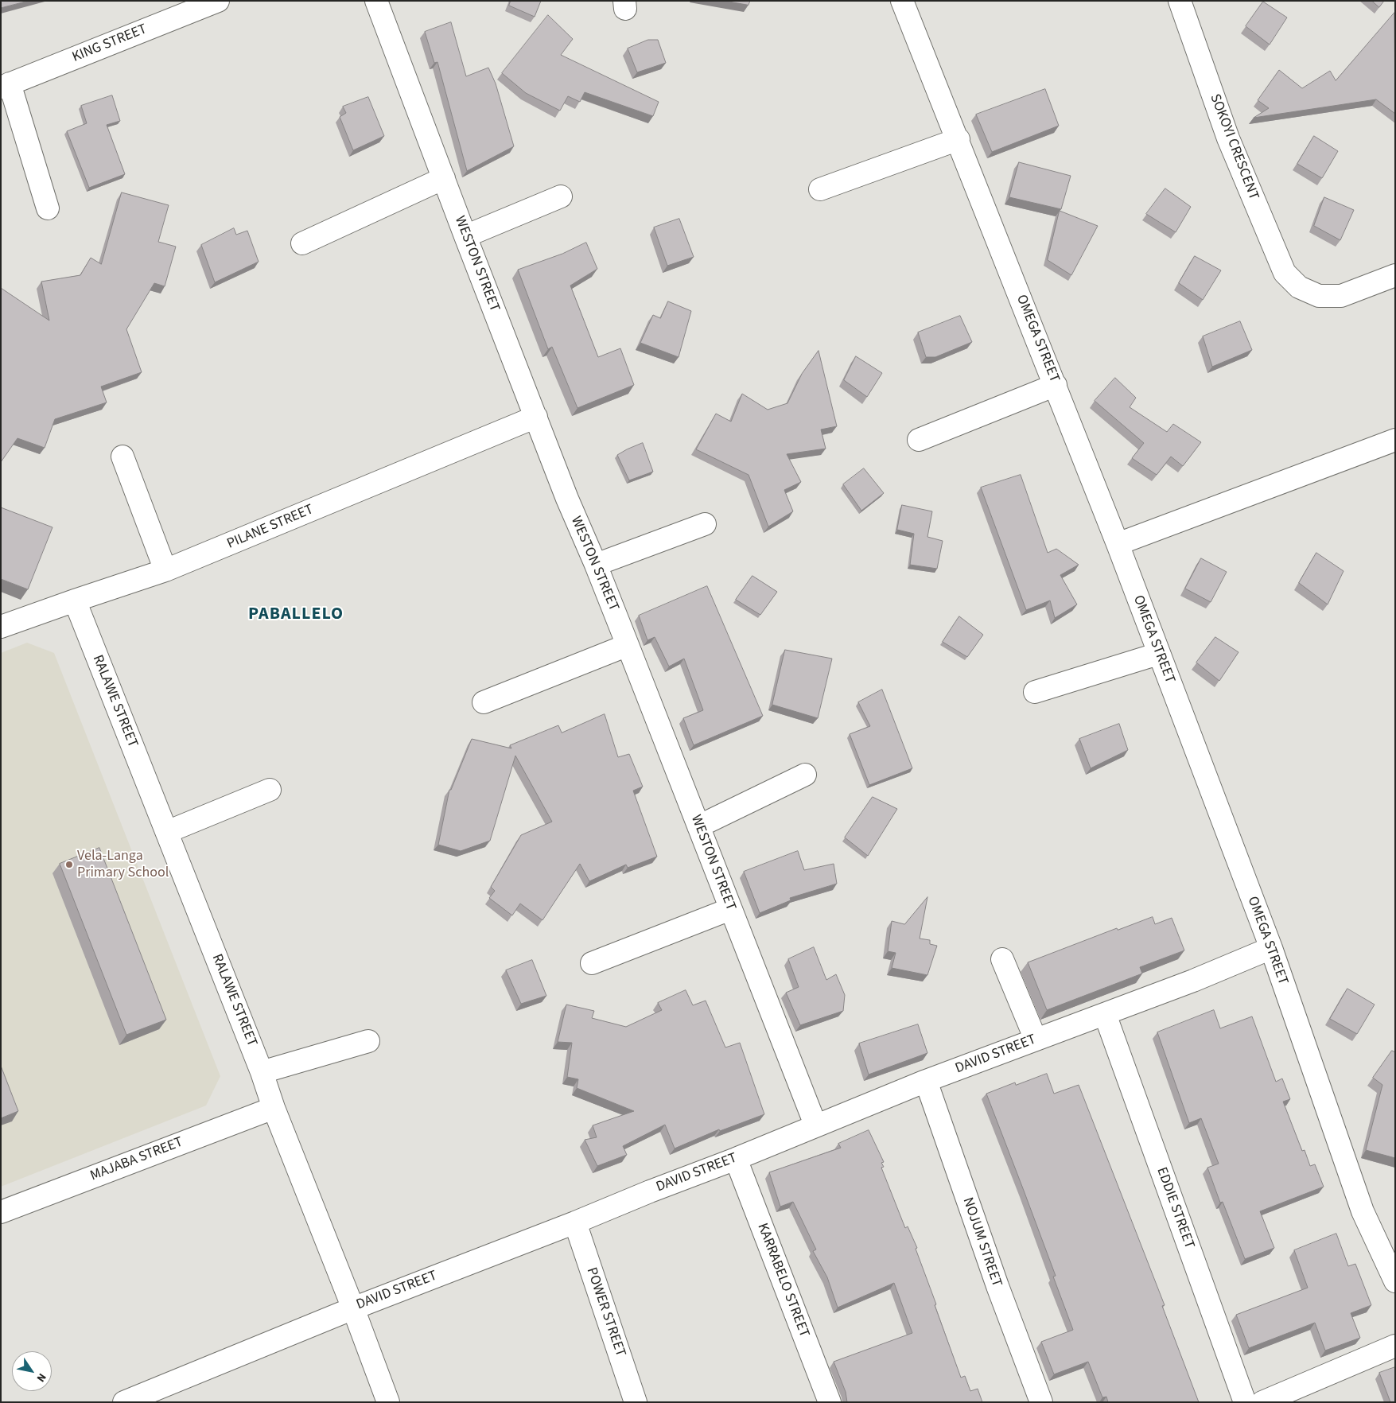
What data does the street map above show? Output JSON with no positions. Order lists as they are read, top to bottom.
{
  "streets": {
    "street": [
      "KING STREET",
      "SOKOYI CRESCENT",
      "WESTON STREET",
      "OMEGA STREET",
      "PILANE STREET",
      "RALAWE STREET",
      "DAVID STREET",
      "MAJABA STREET",
      "EDDIE STREET",
      "NOJUM STREET",
      "KARRABELO STREET",
      "POWER STREET"
    ]
  },
  "crossings": [
    ["WESTON STREET", "PILANE STREET"],
    ["WESTON STREET", "DAVID STREET"],
    ["OMEGA STREET", "DAVID STREET"],
    ["PILANE STREET", "RALAWE STREET"],
    ["RALAWE STREET", "DAVID STREET"],
    ["RALAWE STREET", "MAJABA STREET"],
    ["DAVID STREET", "EDDIE STREET"],
    ["DAVID STREET", "NOJUM STREET"],
    ["DAVID STREET", "KARRABELO STREET"],
    ["DAVID STREET", "POWER STREET"]
  ],
  "districts": ["PABALLELO"],
  "places": ["Vela-Langa Primary School"],
  "north": "bottom right"
}
